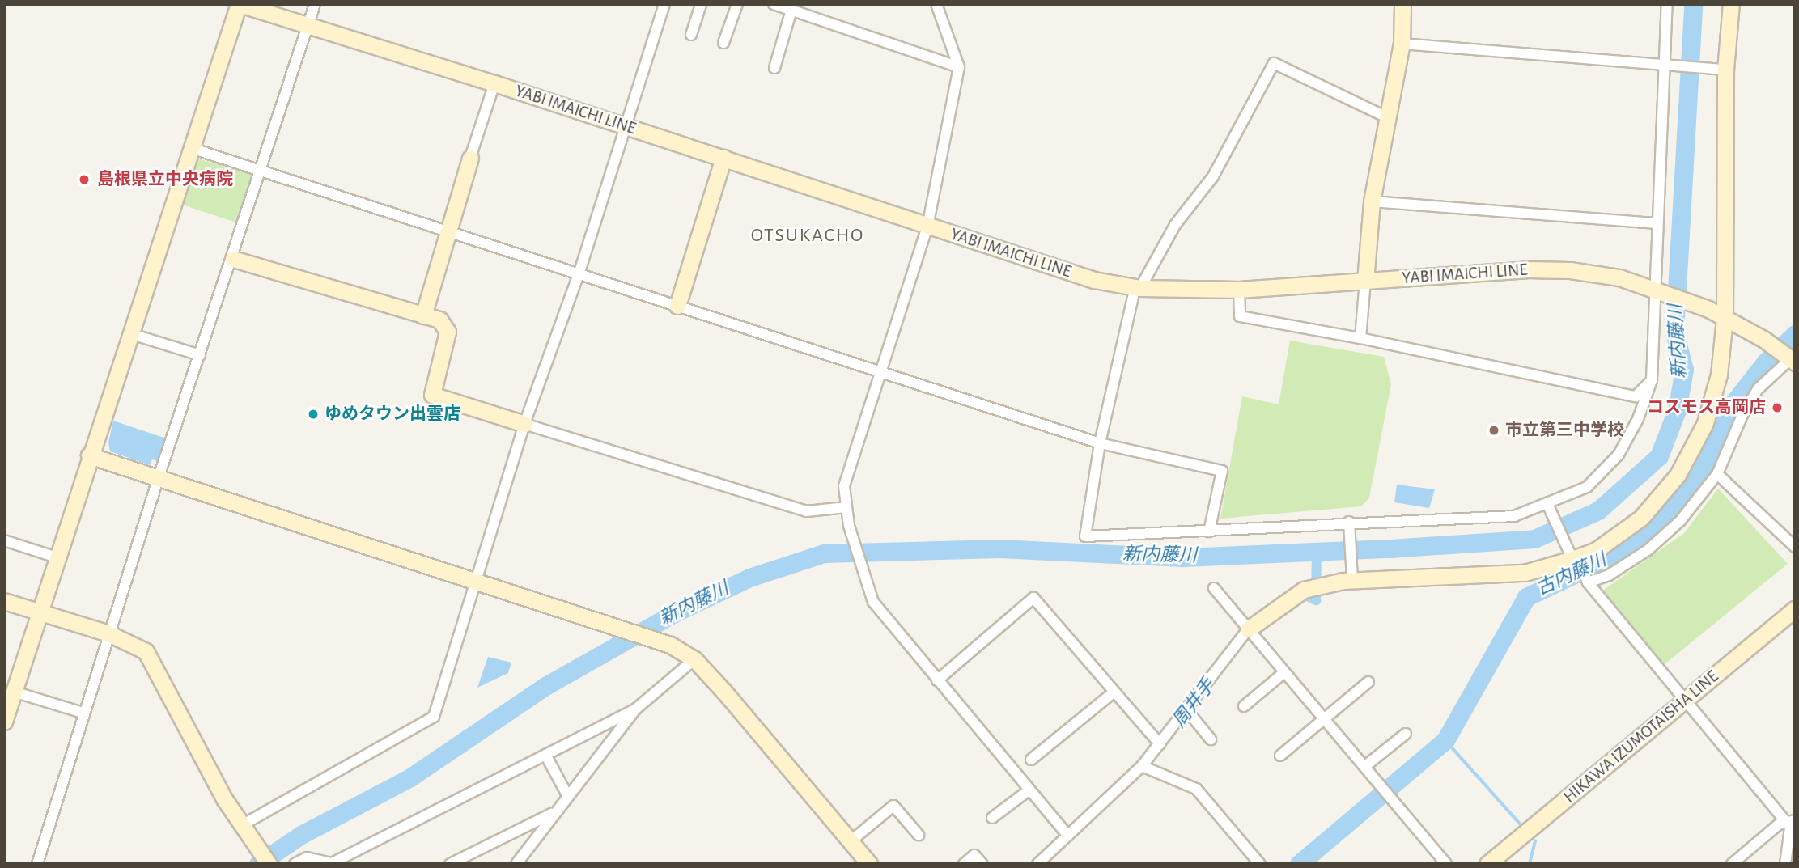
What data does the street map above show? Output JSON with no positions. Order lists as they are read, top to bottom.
{
  "streets": {
    "street": ["YABI IMAICHI LINE", "HIKAWA IZUMOTAISHA LINE"]
  },
  "districts": ["OTSUKACHO"],
  "water": ["新内藤川", "古内藤川", "周井手"],
  "places": [
    "島根県立中央病院",
    "コスモス高岡店",
    "ゆめタウン出雲店",
    "市立第三中学校"
  ]
}
